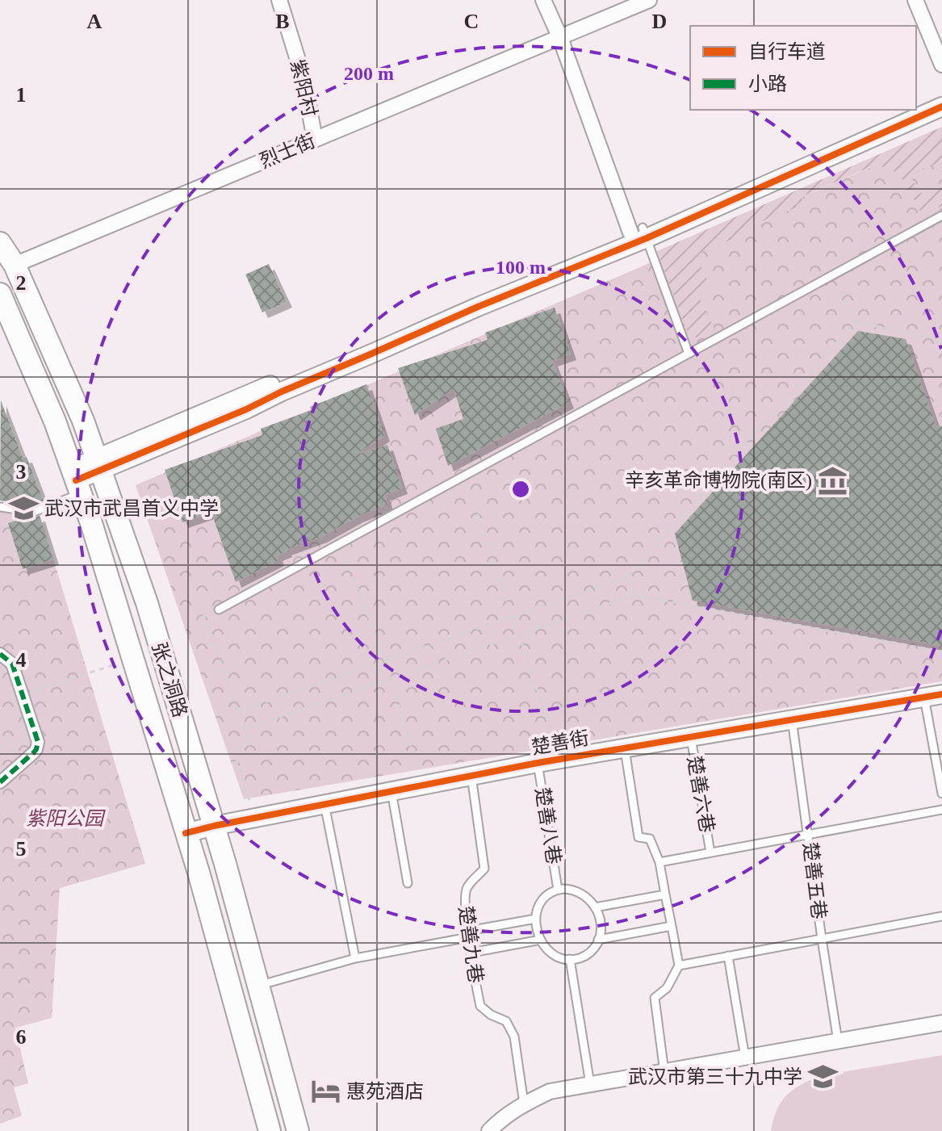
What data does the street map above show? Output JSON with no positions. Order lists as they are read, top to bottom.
{
  "streets": {
    "main road": ["张之洞路"],
    "street": ["紫阳村", "烈士街", "楚善街"],
    "lane": [
      "楚善六巷",
      "楚善八巷",
      "楚善五巷",
      "楚善九巷"
    ]
  },
  "crossings": [
    ["紫阳村", "烈士街"],
    ["烈士街", "张之洞路"],
    ["张之洞路", "楚善街"],
    ["楚善街", "楚善六巷"],
    ["楚善街", "楚善八巷"],
    ["楚善街", "楚善五巷"],
    ["楚善街", "楚善九巷"]
  ],
  "parks": ["紫阳公园"],
  "places": {
    "museum": ["辛亥革命博物院(南区)"],
    "school or university": ["武汉市武昌首义中学", "武汉市第三十九中学"],
    "hotel": ["惠苑酒店"]
  },
  "legend": ["自行车道", "小路"],
  "grid": {
    "columns": [
      "A",
      "B",
      "C",
      "D"
    ],
    "rows": [
      "1",
      "2",
      "3",
      "4",
      "5",
      "6"
    ]
  },
  "rings": ["200 m", "100 m"]
}
